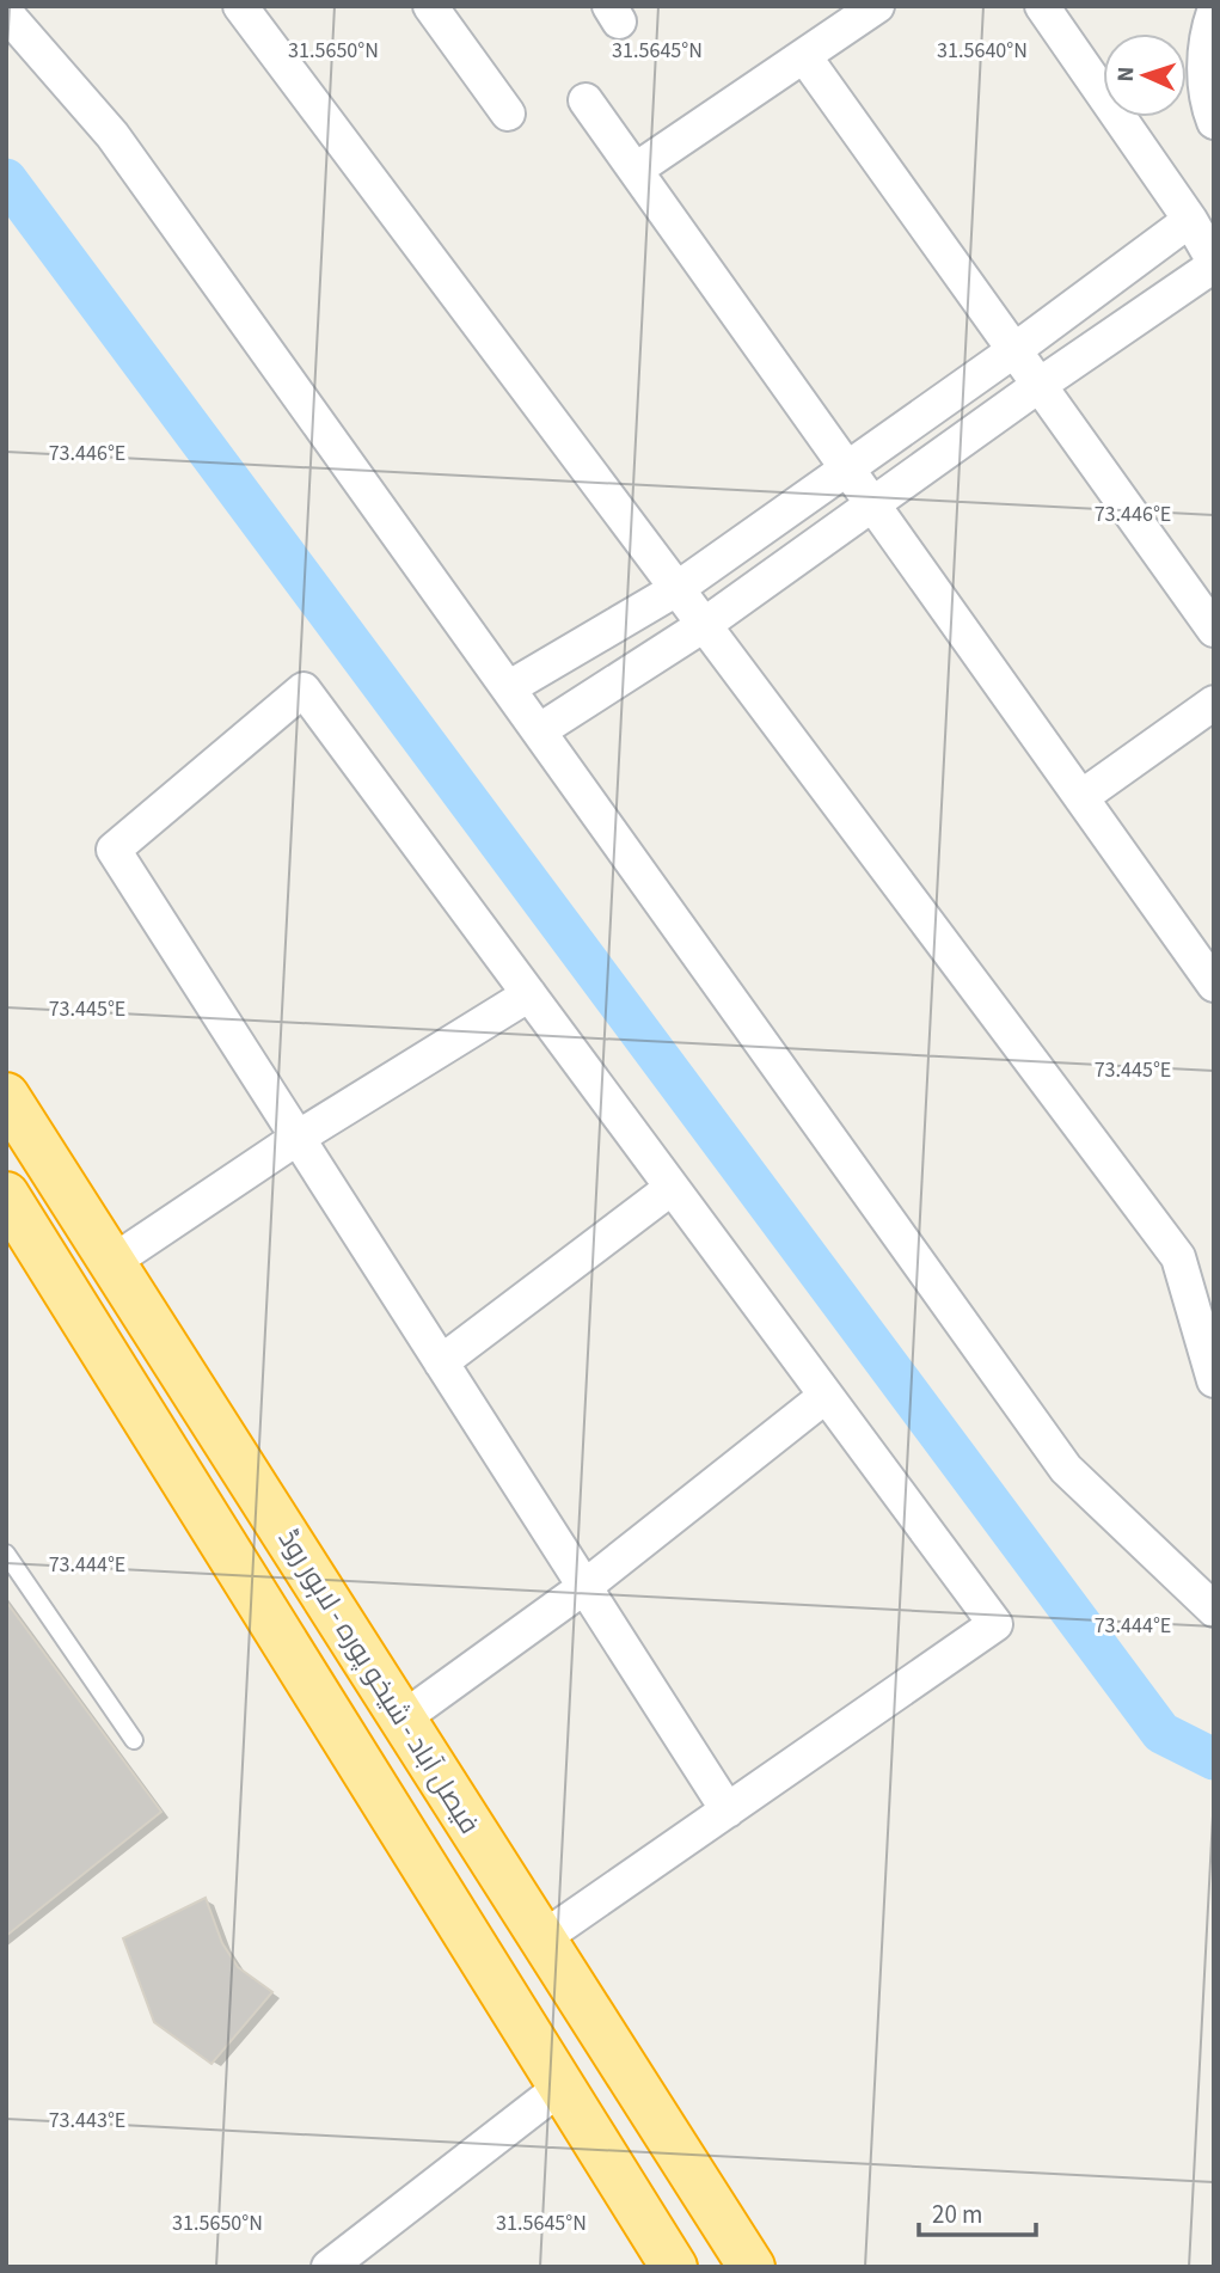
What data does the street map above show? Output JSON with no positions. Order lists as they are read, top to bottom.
{
  "streets": {
    "highway": ["فیصل آباد - شیخو پورہ - لاہور روڈ"]
  },
  "scale_bar": "20 m",
  "north": "left",
  "coordinates": [
    "31.5650°N",
    "31.5645°N",
    "31.5640°N",
    "73.446°E",
    "73.445°E",
    "73.444°E",
    "73.443°E"
  ]
}
